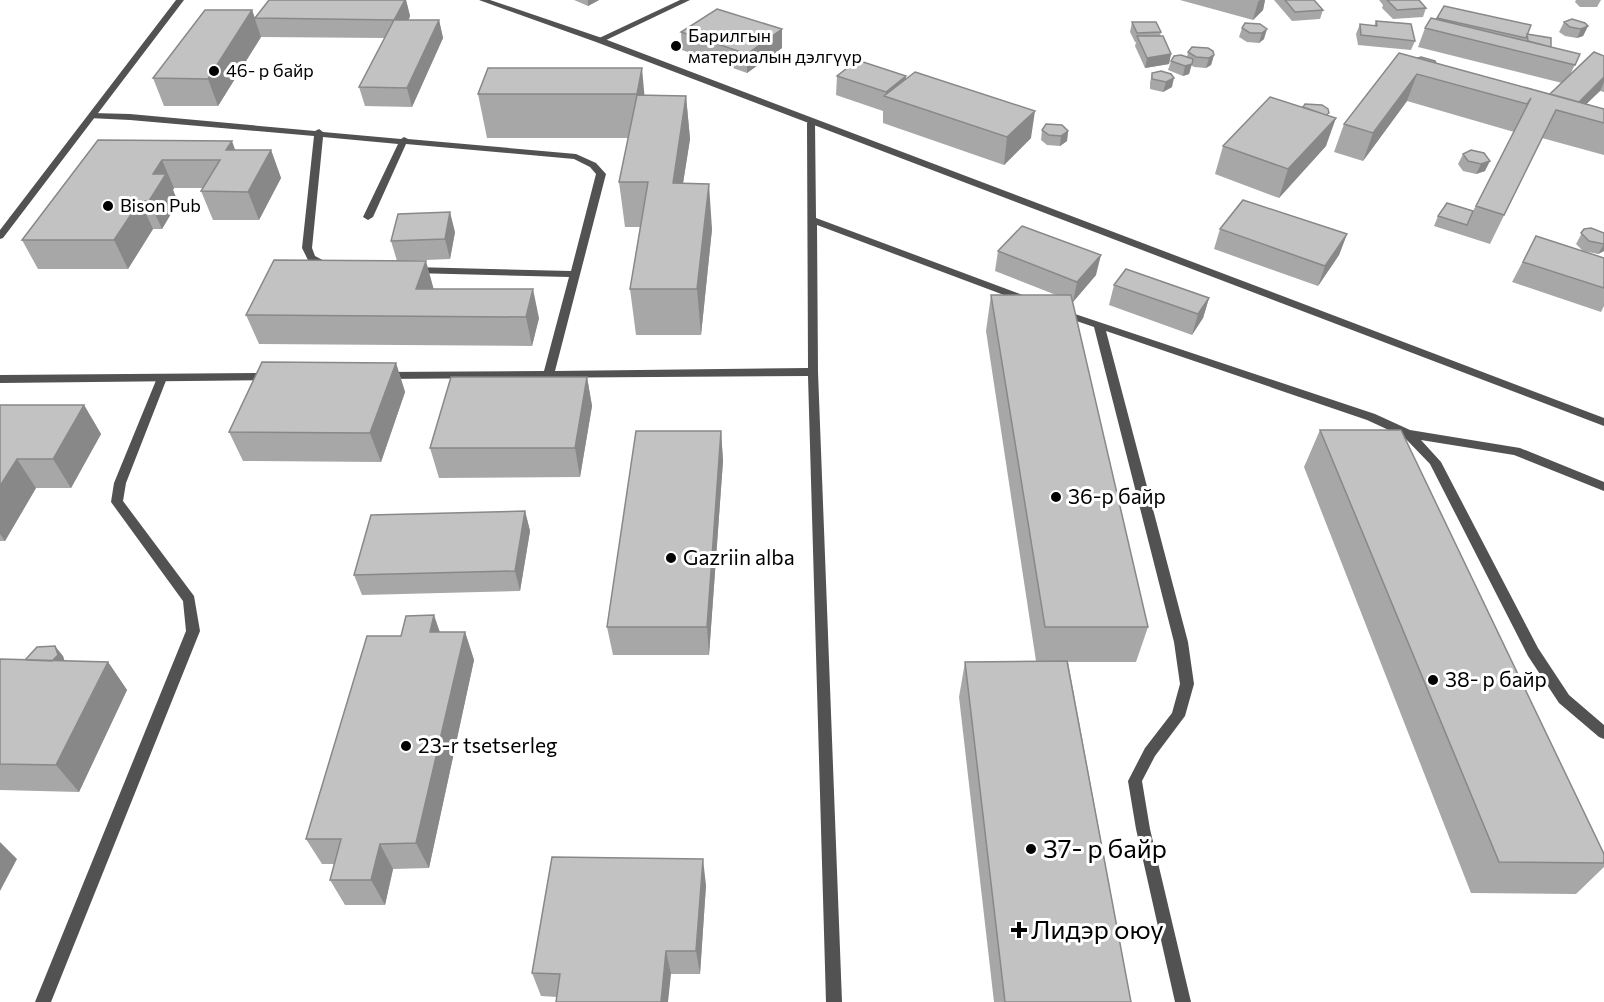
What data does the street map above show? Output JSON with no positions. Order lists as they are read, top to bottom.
{
  "places": {
    "other": [
      "Барилгын материалын дэлгүүр",
      "46- р байр",
      "Bison Pub",
      "36-р байр",
      "Gazriin alba",
      "38- р байр",
      "23-r tsetserleg",
      "37- р байр"
    ],
    "health": ["Лидэр оюу"]
  }
}
